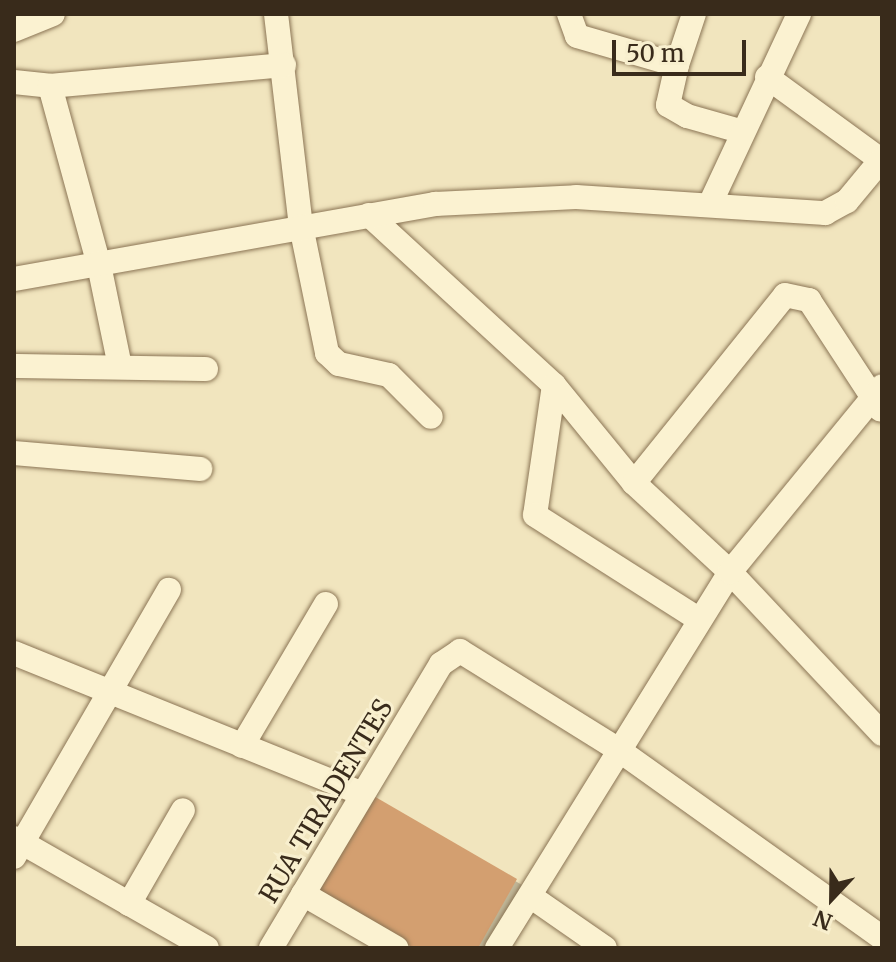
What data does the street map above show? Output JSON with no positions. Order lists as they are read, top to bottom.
{
  "streets": {
    "street": ["RUA TIRADENTES"]
  },
  "scale_bar": "50 m",
  "north": "bottom"
}
